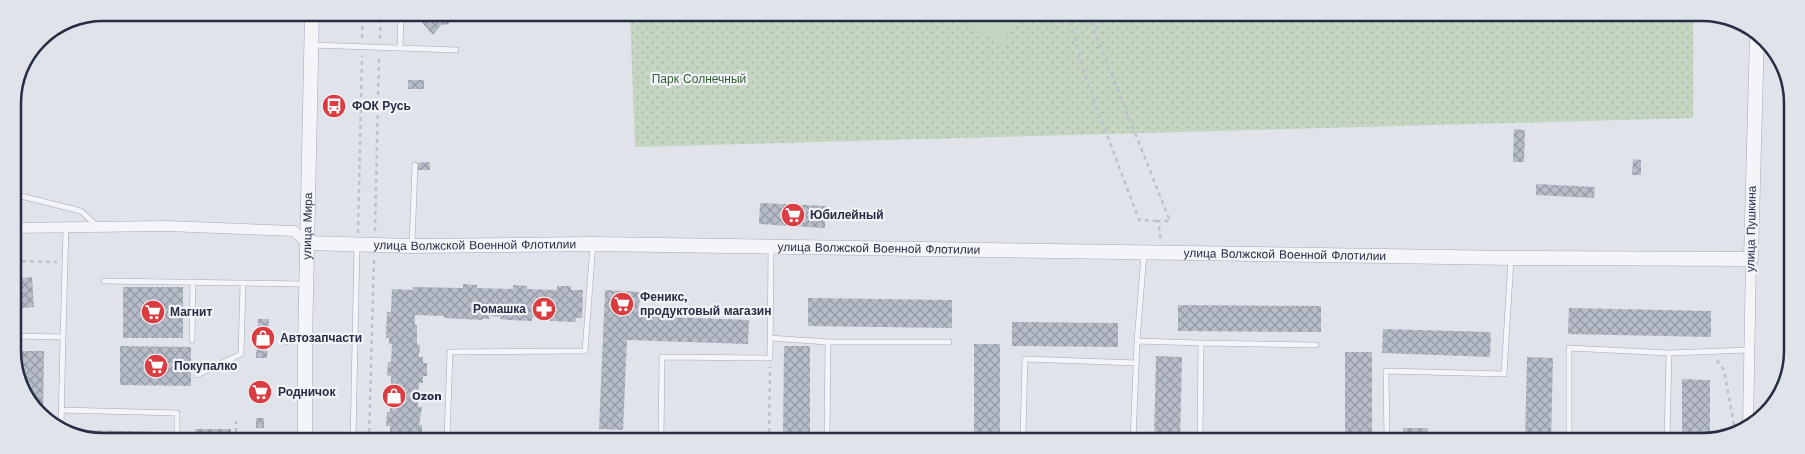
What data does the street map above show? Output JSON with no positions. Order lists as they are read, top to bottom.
{
  "streets": {
    "street": ["улица Мира", "улица Пушкина", "улица Волжской Военной Флотилии"]
  },
  "crossings": [
    ["улица Мира", "улица Волжской Военной Флотилии"],
    ["улица Пушкина", "улица Волжской Военной Флотилии"]
  ],
  "parks": ["Парк Солнечный"],
  "places": {
    "bus stop": ["ФОК Русь"],
    "supermarket": [
      "Юбилейный",
      "Феникс, продуктовый магазин",
      "Магнит",
      "Покупалко",
      "Родничок"
    ],
    "pharmacy": ["Ромашка"],
    "shop": ["Автозапчасти", "Ozon"]
  }
}
